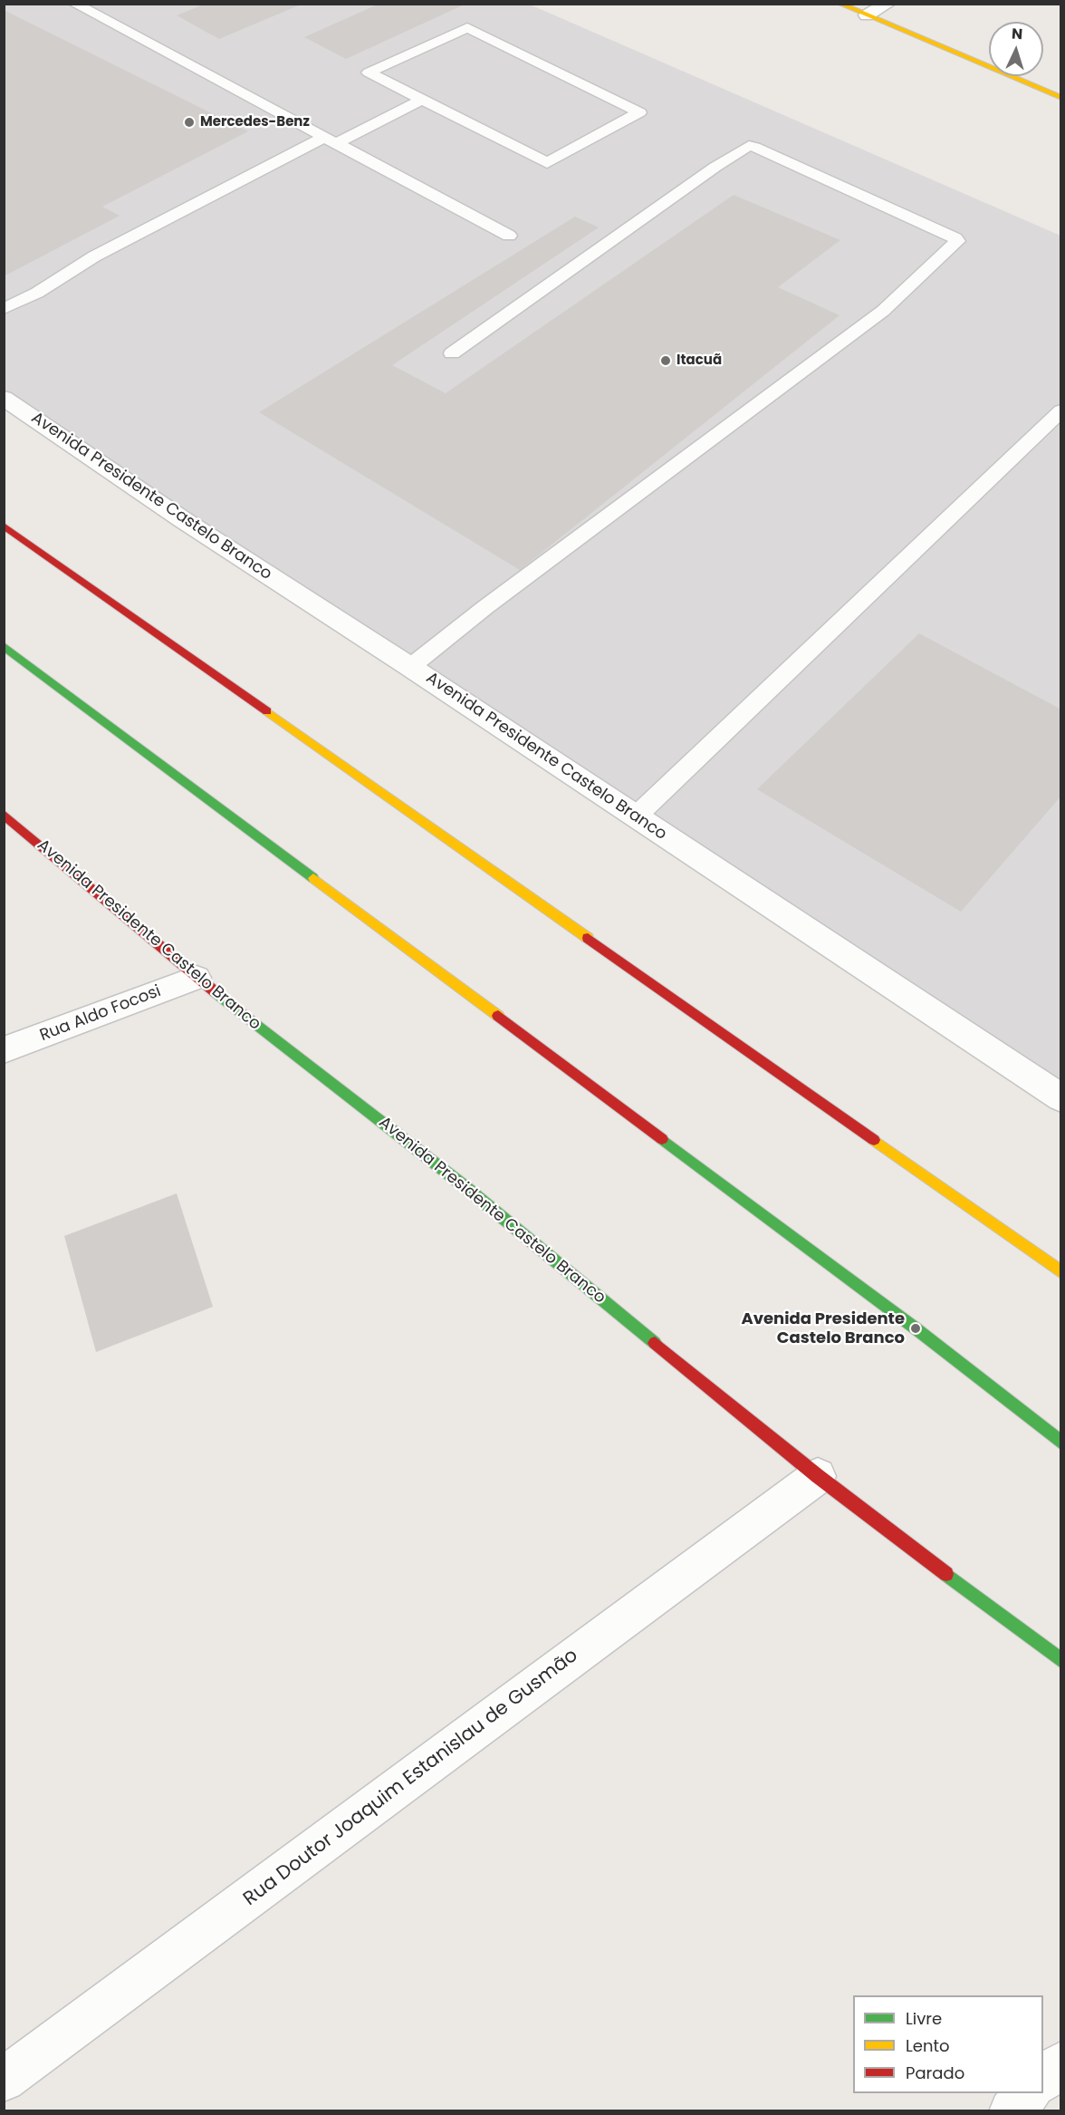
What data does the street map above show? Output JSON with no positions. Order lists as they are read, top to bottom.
{
  "streets": {
    "main road": ["Avenida Presidente Castelo Branco"],
    "street": ["Rua Aldo Focosi", "Rua Doutor Joaquim Estanislau de Gusmão"]
  },
  "crossings": [
    ["Avenida Presidente Castelo Branco", "Rua Aldo Focosi"],
    ["Avenida Presidente Castelo Branco", "Rua Doutor Joaquim Estanislau de Gusmão"]
  ],
  "places": ["Mercedes-Benz", "Itacuã", "Avenida Presidente Castelo Branco"],
  "legend": ["Livre", "Lento", "Parado"],
  "north": "top"
}
